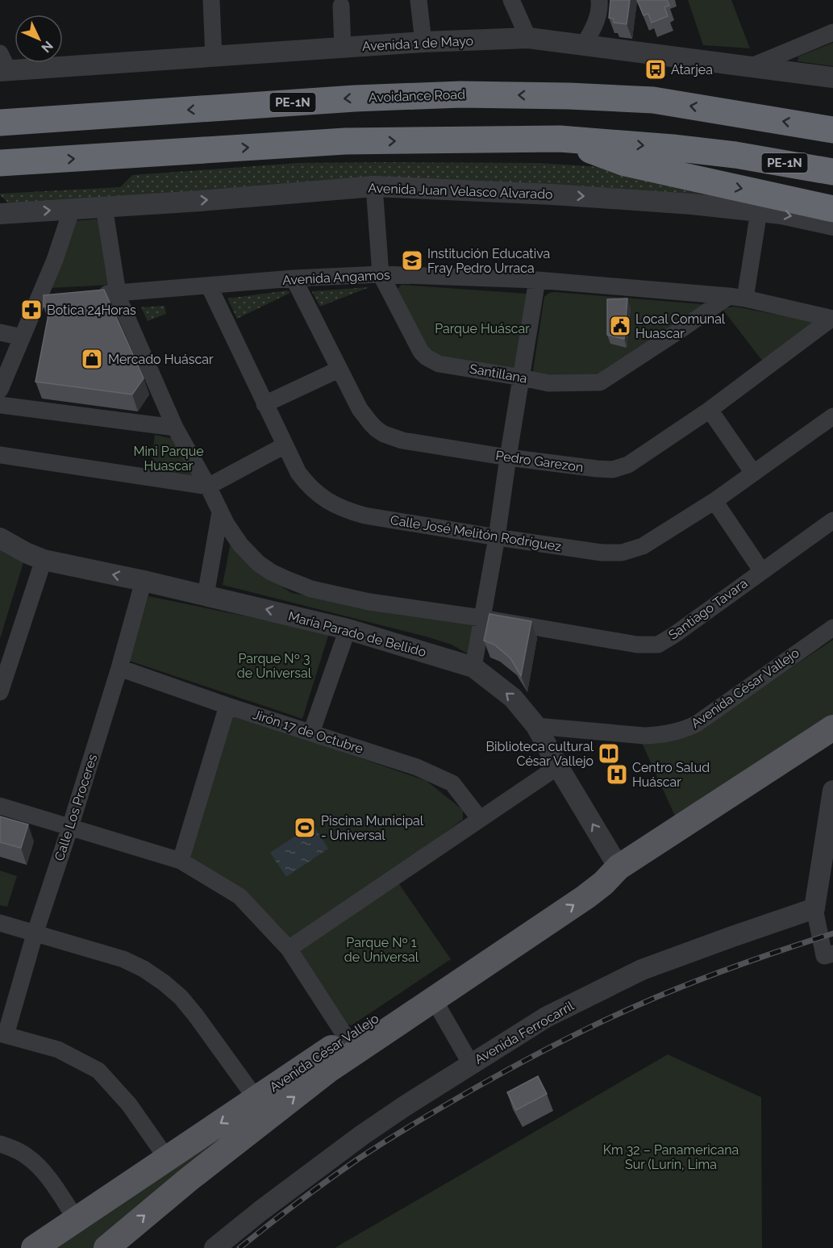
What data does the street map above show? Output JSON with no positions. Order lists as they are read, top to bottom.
{
  "streets": {
    "highway": ["Avoidance Road", "PE-1N"],
    "main road": ["Avenida César Vallejo"],
    "street": [
      "Avenida 1 de Mayo",
      "Avenida Juan Velasco Alvarado",
      "Avenida Angamos",
      "Santillana",
      "Pedro Garezon",
      "Calle José Melitón Rodríguez",
      "Santiago Tavara",
      "María Parado de Bellido",
      "Jirón 17 de Octubre",
      "Calle Los Proceres",
      "Avenida Ferrocarril"
    ]
  },
  "crossings": [
    ["Avenida Juan Velasco Alvarado", "Santillana"],
    ["Avenida Juan Velasco Alvarado", "Santiago Tavara"],
    ["Avenida Angamos", "Santillana"],
    ["Avenida Angamos", "Pedro Garezon"],
    ["Avenida Angamos", "Calle José Melitón Rodríguez"],
    ["Avenida Angamos", "Santiago Tavara"],
    ["María Parado de Bellido", "Avenida César Vallejo"],
    ["María Parado de Bellido", "Calle Los Proceres"],
    ["Jirón 17 de Octubre", "Calle Los Proceres"]
  ],
  "one_way": ["Avenida Juan Velasco Alvarado"],
  "parks": [
    "Parque Huáscar",
    "Mini Parque Huascar",
    "Parque Nº 3 de Universal",
    "Parque Nº 1 de Universal",
    "Km 32 – Panamericana Sur (Lurín, Lima"
  ],
  "places": {
    "bus stop": ["Atarjea"],
    "school or university": ["Institución Educativa Fray Pedro Urraca"],
    "pharmacy": ["Botica 24Horas"],
    "public building": ["Local Comunal Huascar"],
    "shop": ["Mercado Huáscar"],
    "library": ["Biblioteca cultural César Vallejo"],
    "hospital": ["Centro Salud Huáscar"],
    "sports": ["Piscina Municipal - Universal"]
  },
  "north": "bottom right"
}
